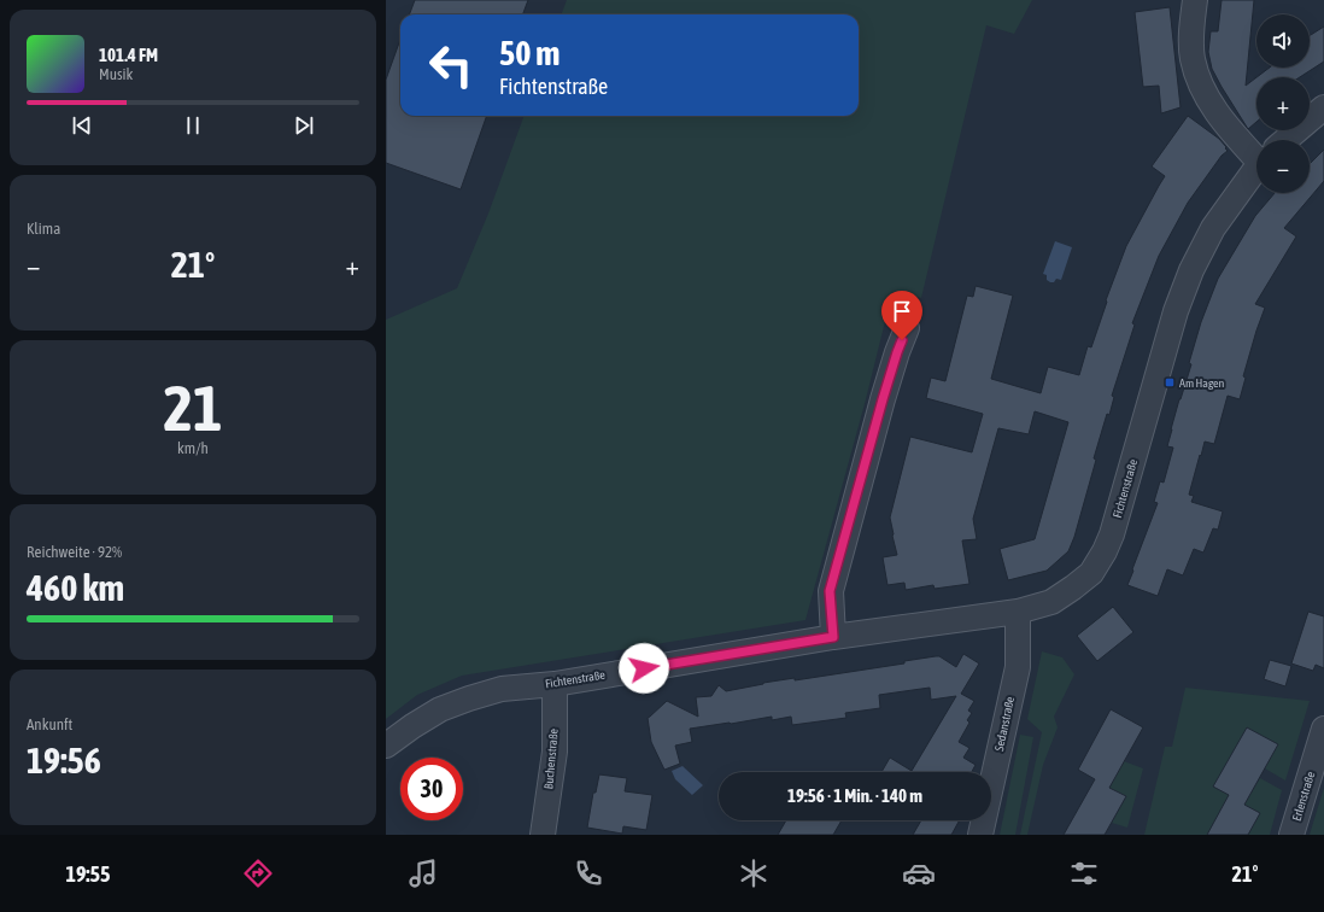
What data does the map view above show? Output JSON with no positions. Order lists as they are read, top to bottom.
{
  "streets": {
    "street": [
      "Fichtenstraße",
      "Sedanstraße",
      "Buchenstraße",
      "Erlenstraße"
    ]
  },
  "crossings": [
    ["Fichtenstraße", "Sedanstraße"],
    ["Fichtenstraße", "Buchenstraße"]
  ],
  "places": {
    "transit": ["Am Hagen"]
  },
  "page": {
    "map_buttons": ["+", "−"],
    "turn": ["50 m", "Fichtenstraße"],
    "song": ["101.4 FM", "Musik"],
    "tile": [
      "Klima",
      ["21", "km/h"],
      ["Reichweite · 92%", "460 km"],
      ["Ankunft", "19:56"]
    ],
    "heat": ["−", "21°", "+"],
    "limit": "30",
    "trip": "19:56 · 1 Min. · 140 m",
    "tabs": ["19:55", "21°"]
  }
}
